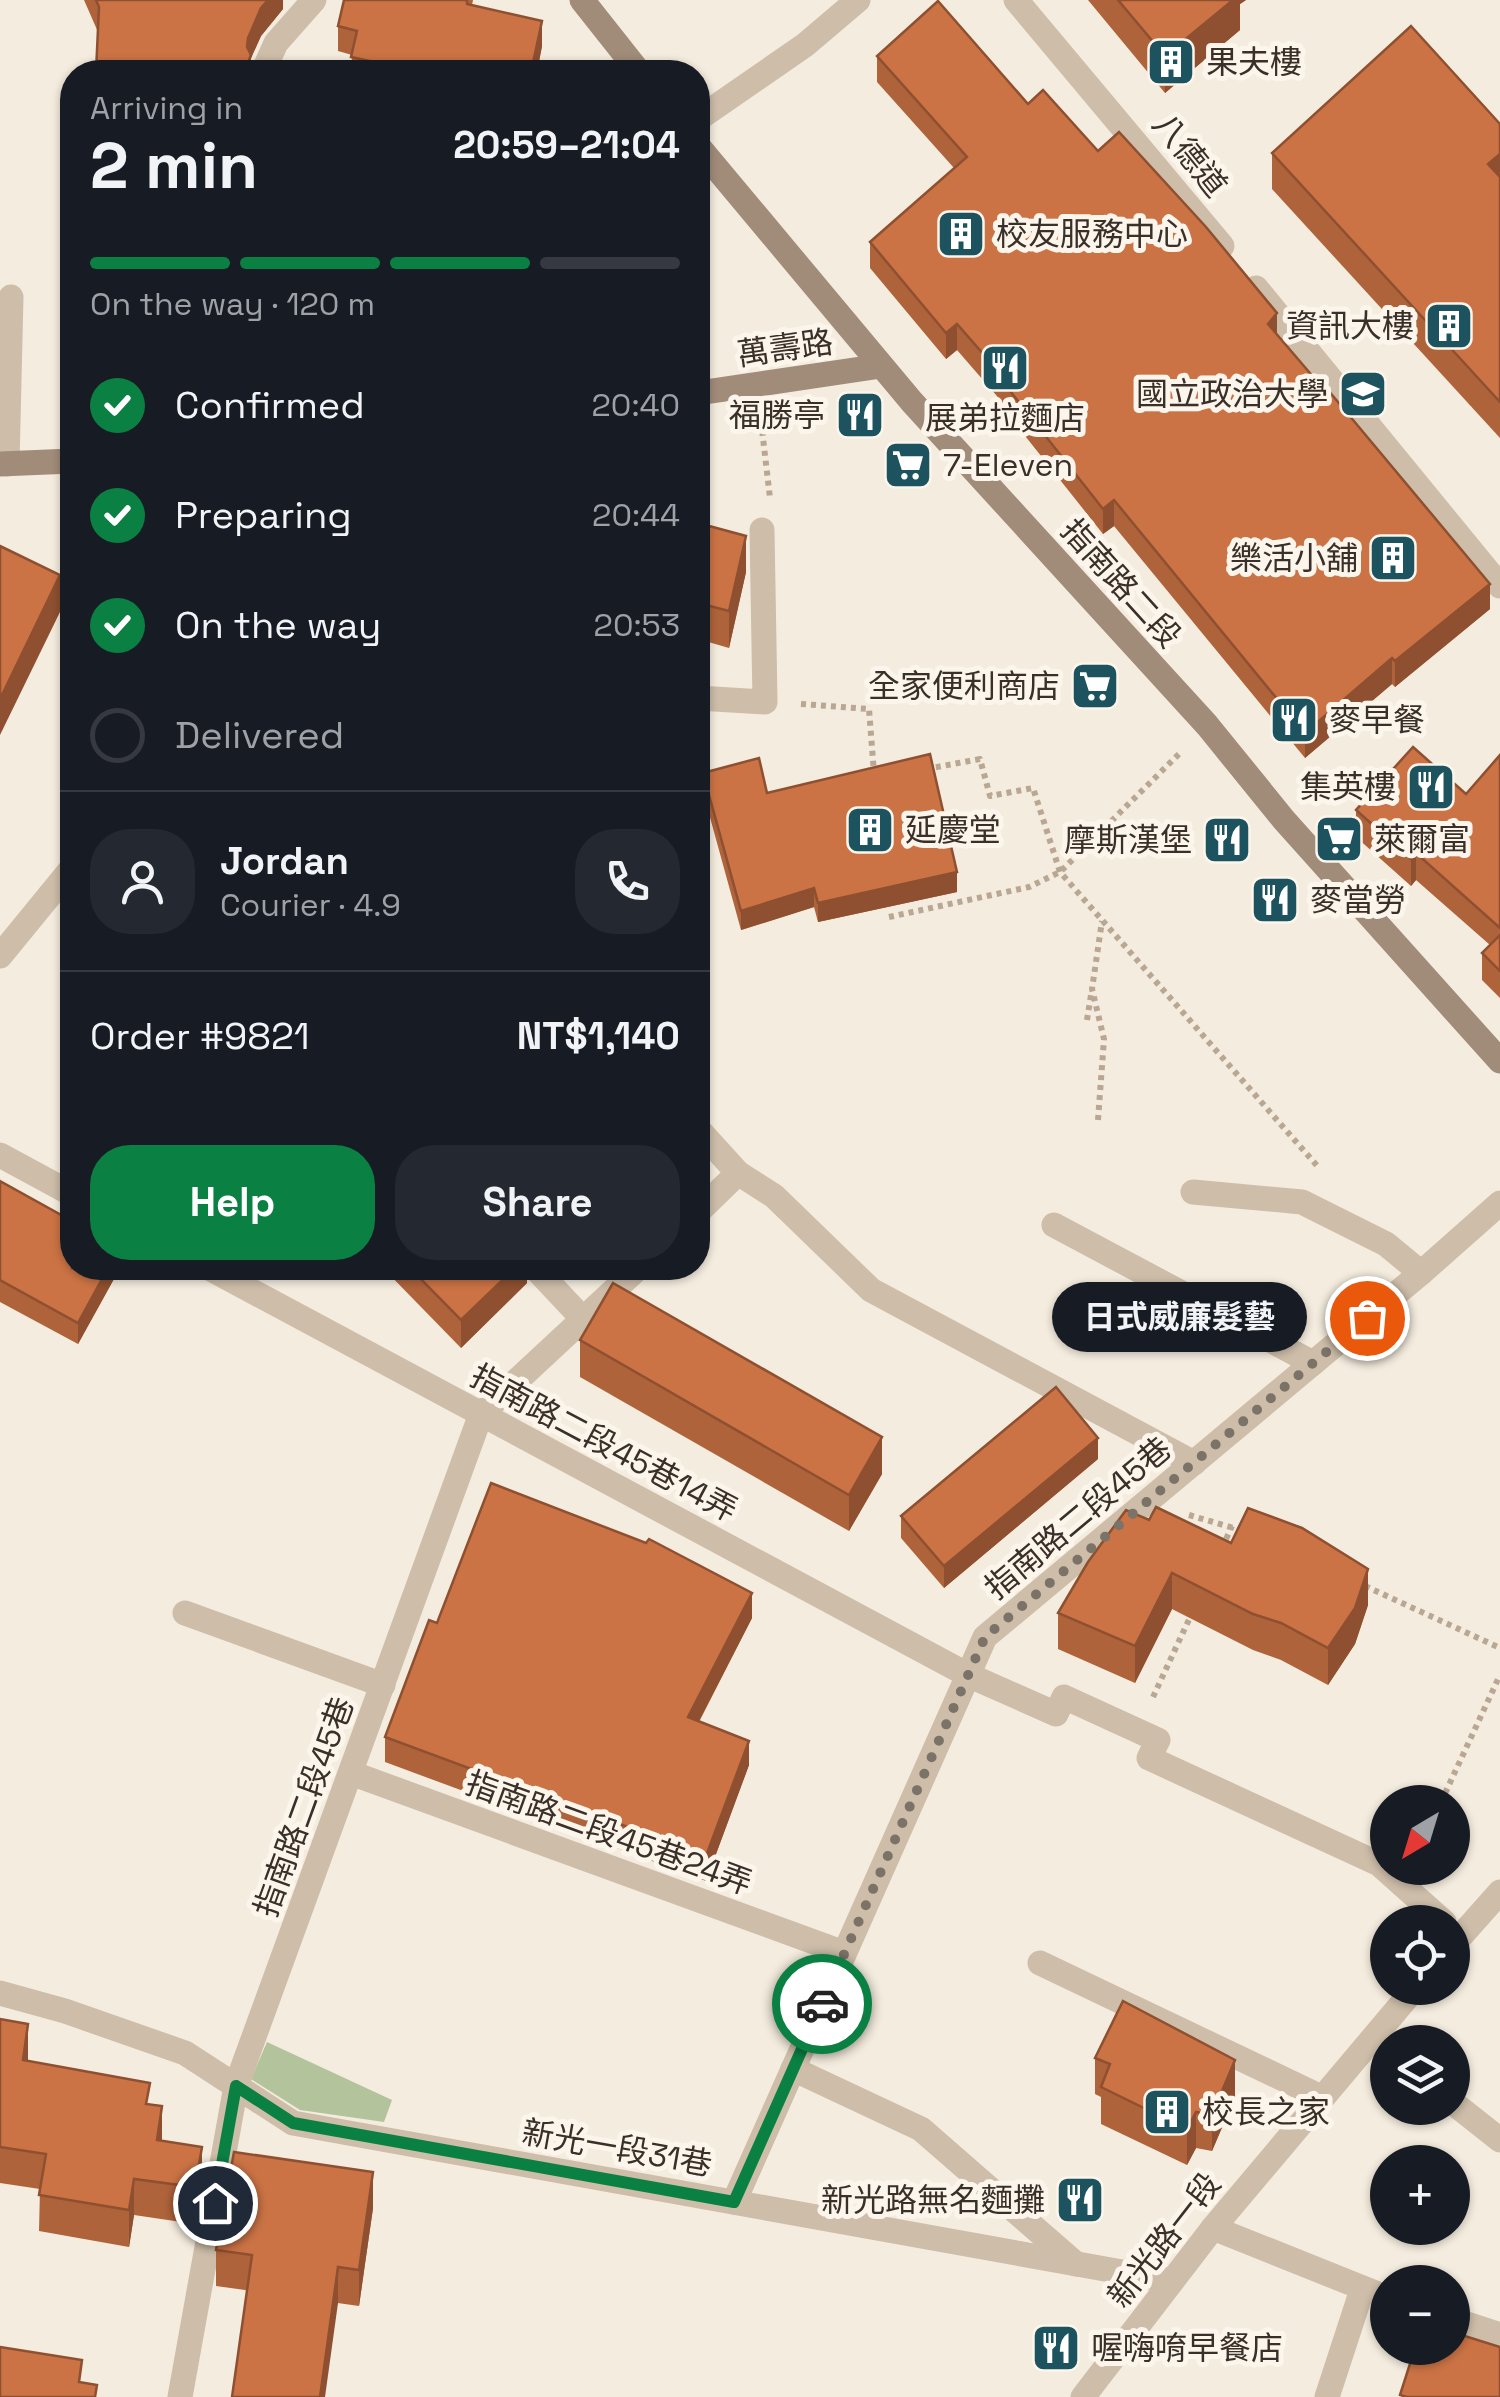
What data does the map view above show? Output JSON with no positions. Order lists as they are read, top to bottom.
{
  "streets": {
    "street": [
      "八德道",
      "萬壽路",
      "指南路二段",
      "指南路二段45巷14弄",
      "指南路二段45巷",
      "指南路二段45巷24弄",
      "新光一段31巷",
      "新光路一段"
    ]
  },
  "crossings": [
    ["萬壽路", "指南路二段"],
    ["指南路二段45巷14弄", "指南路二段45巷"],
    ["指南路二段45巷", "指南路二段45巷24弄"],
    ["指南路二段45巷", "新光一段31巷"],
    ["新光一段31巷", "新光路一段"]
  ],
  "places": {
    "building": [
      "果夫樓",
      "校友服務中心",
      "資訊大樓",
      "樂活小舖",
      "延慶堂",
      "校長之家"
    ],
    "restaurant": [
      "展弟拉麵店",
      "福勝亭",
      "麥早餐",
      "集英樓",
      "摩斯漢堡",
      "麥當勞",
      "新光路無名麵攤",
      "喔嗨唷早餐店"
    ],
    "school or university": ["國立政治大學"],
    "supermarket": ["7-Eleven", "全家便利商店", "萊爾富"],
    "other": ["日式威廉髮藝"]
  },
  "north": "bottom left",
  "page": {
    "heading": ["2 min", "Arriving in", "20:59–21:04"],
    "panel": [
      "Jordan",
      "Courier · 4.9",
      "Order #9821",
      "NT$1,140"
    ],
    "bar": "On the way · 120 m",
    "list": [
      ["Confirmed", "20:40"],
      ["Preparing", "20:44"],
      ["On the way", "20:53"],
      "Delivered"
    ],
    "buttons": ["Help", "Share"],
    "bubble": "日式威廉髮藝",
    "map_buttons": ["+", "−"]
  }
}
